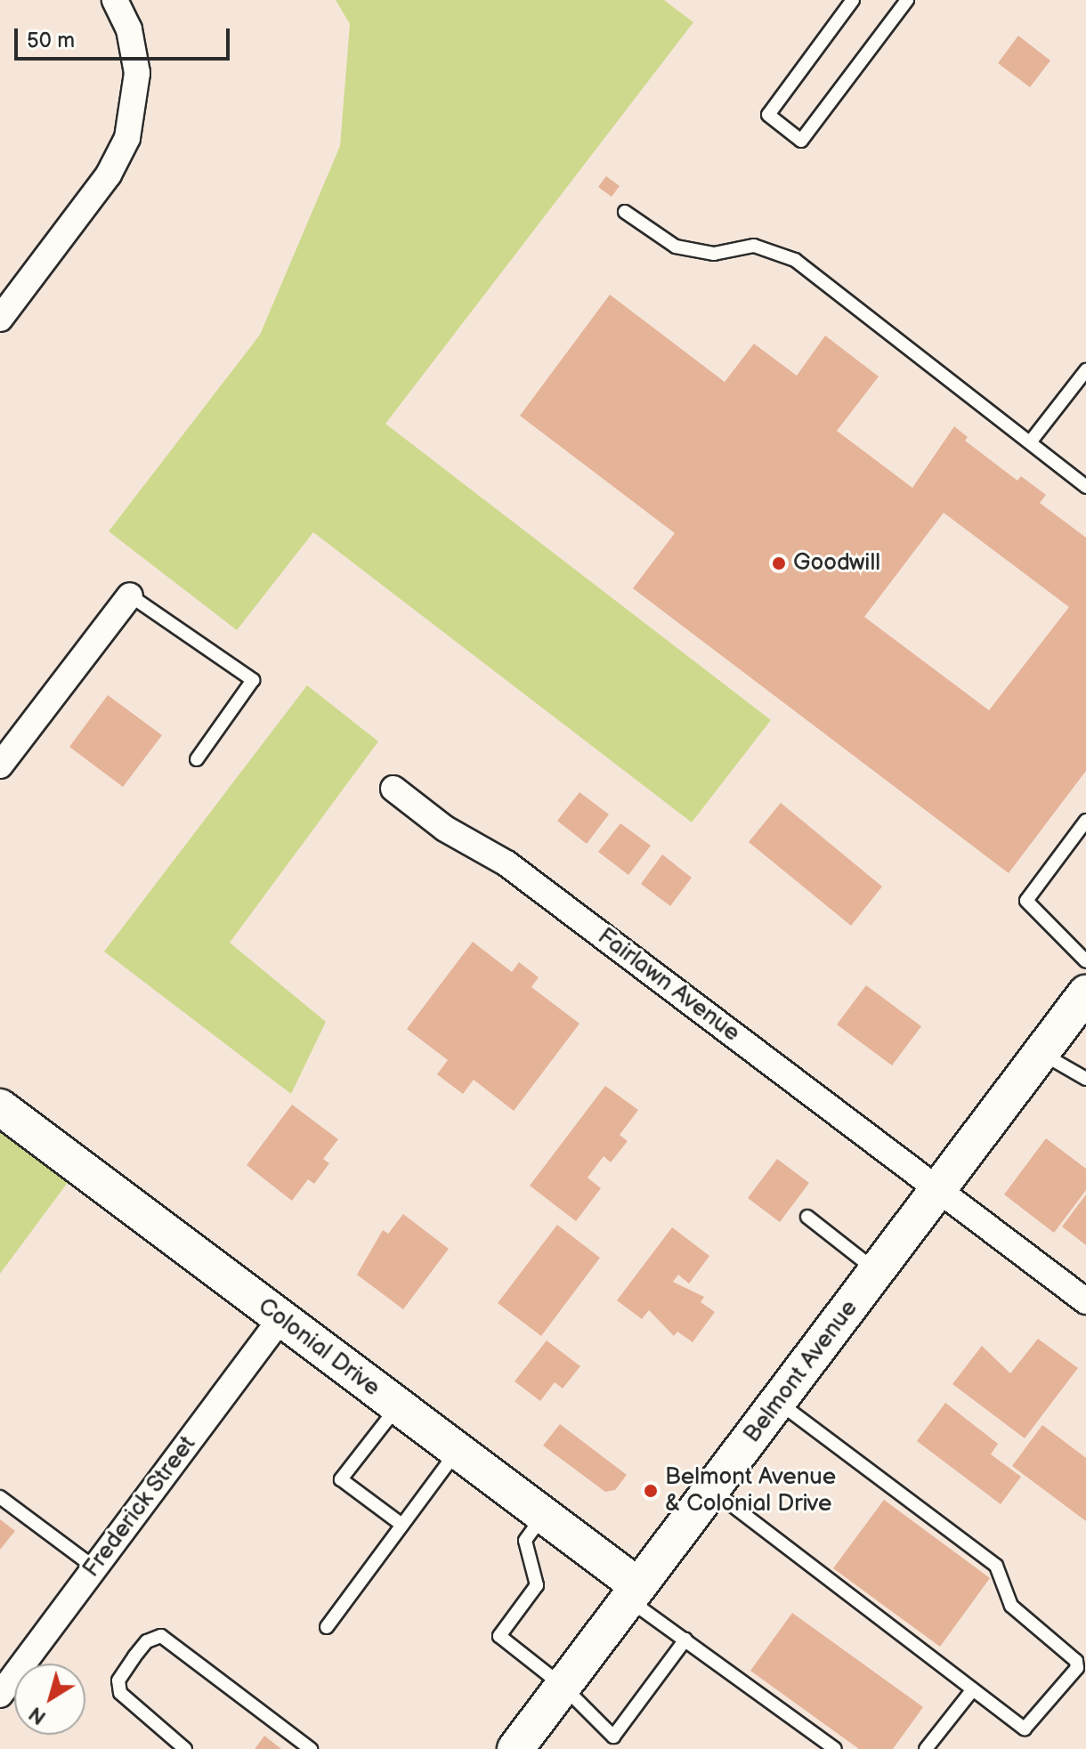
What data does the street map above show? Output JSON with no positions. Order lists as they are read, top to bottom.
{
  "streets": {
    "main road": ["Colonial Drive", "Belmont Avenue"],
    "street": ["Fairlawn Avenue", "Frederick Street"]
  },
  "crossings": [
    ["Fairlawn Avenue", "Belmont Avenue"],
    ["Colonial Drive", "Belmont Avenue"],
    ["Colonial Drive", "Frederick Street"]
  ],
  "places": ["Goodwill", "Belmont Avenue & Colonial Drive"],
  "scale_bar": "50 m",
  "north": "bottom left"
}
